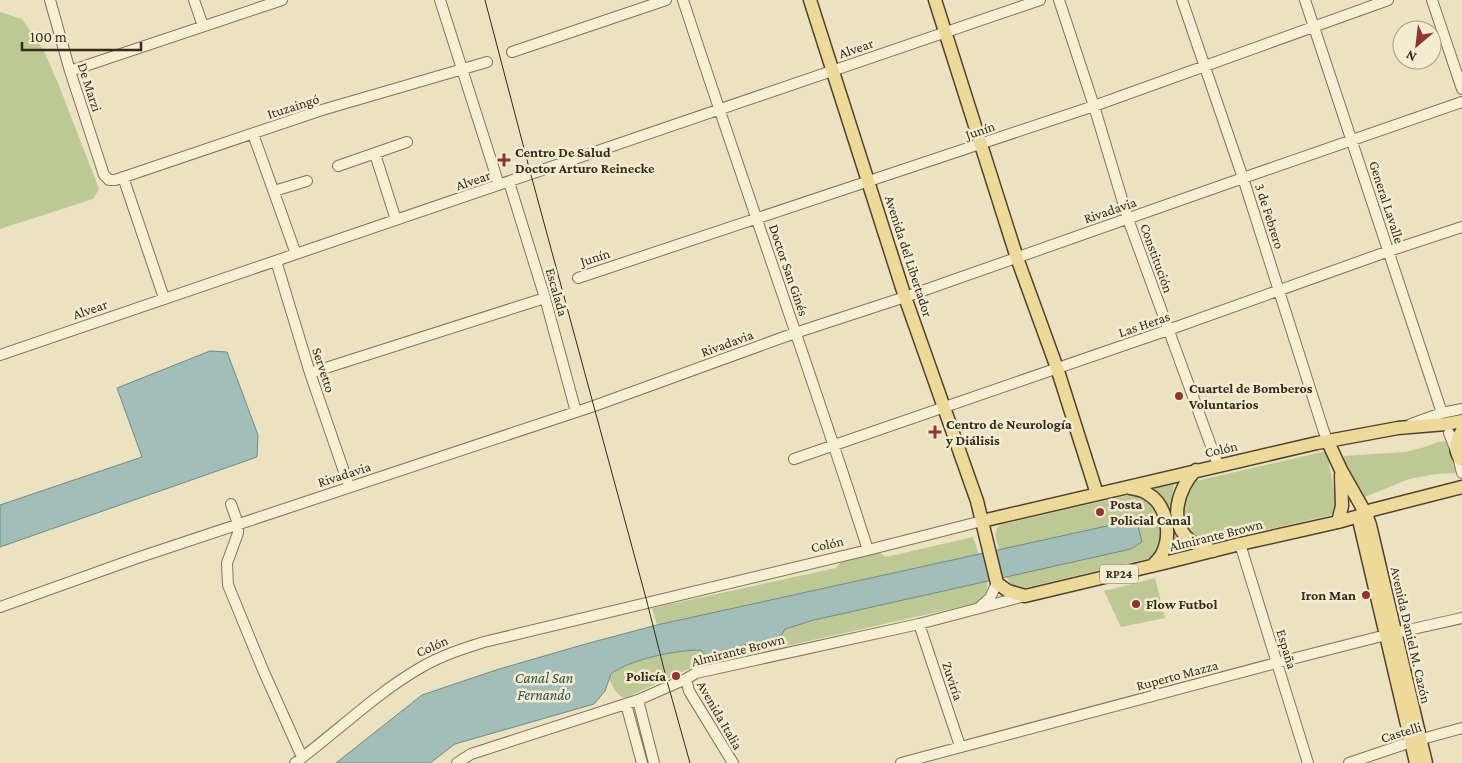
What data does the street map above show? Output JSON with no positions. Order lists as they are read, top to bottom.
{
  "streets": {
    "main road": [
      "Avenida del Libertador",
      "Colón",
      "Almirante Brown",
      "RP24",
      "Avenida Daniel M. Cazón"
    ],
    "street": [
      "Alvear",
      "De Marzi",
      "Ituzaingó",
      "Junín",
      "General Lavalle",
      "Rivadavia",
      "3 de Febrero",
      "Constitución",
      "Doctor San Ginés",
      "Escalada",
      "Las Heras",
      "Servetto",
      "España",
      "Ruperto Mazza",
      "Zuviría",
      "Avenida Italia",
      "Castelli"
    ]
  },
  "crossings": [
    ["Alvear", "Avenida del Libertador"],
    ["Alvear", "Doctor San Ginés"],
    ["Alvear", "Escalada"],
    ["Alvear", "Servetto"],
    ["De Marzi", "Ituzaingó"],
    ["Ituzaingó", "Escalada"],
    ["Junín", "General Lavalle"],
    ["Junín", "3 de Febrero"],
    ["Junín", "Avenida del Libertador"],
    ["Junín", "Constitución"],
    ["Junín", "Doctor San Ginés"],
    ["General Lavalle", "Rivadavia"],
    ["General Lavalle", "Las Heras"],
    ["General Lavalle", "Colón"],
    ["Rivadavia", "3 de Febrero"],
    ["Rivadavia", "Avenida del Libertador"],
    ["Rivadavia", "Constitución"],
    ["Rivadavia", "Doctor San Ginés"],
    ["Rivadavia", "Escalada"],
    ["Rivadavia", "Servetto"],
    ["3 de Febrero", "Las Heras"],
    ["3 de Febrero", "Colón"],
    ["3 de Febrero", "Avenida Daniel M. Cazón"],
    ["Avenida del Libertador", "Las Heras"],
    ["Avenida del Libertador", "Colón"],
    ["Constitución", "Las Heras"],
    ["Constitución", "Colón"],
    ["Doctor San Ginés", "Las Heras"],
    ["Doctor San Ginés", "Colón"],
    ["Colón", "RP24"],
    ["Colón", "Avenida Daniel M. Cazón"],
    ["Almirante Brown", "RP24"],
    ["Almirante Brown", "Avenida Daniel M. Cazón"],
    ["Almirante Brown", "España"],
    ["Almirante Brown", "Zuviría"],
    ["Almirante Brown", "Avenida Italia"],
    ["Avenida Daniel M. Cazón", "Ruperto Mazza"],
    ["Avenida Daniel M. Cazón", "Castelli"],
    ["España", "Ruperto Mazza"],
    ["Ruperto Mazza", "Zuviría"]
  ],
  "water": ["Canal San Fernando"],
  "places": {
    "health": ["Centro De Salud Doctor Arturo Reinecke", "Centro de Neurología y Diálisis"],
    "other": [
      "Cuartel de Bomberos Voluntarios",
      "Posta Policial Canal",
      "Iron Man",
      "Flow Futbol",
      "Policía"
    ]
  },
  "scale_bar": "100 m",
  "north": "bottom left"
}
